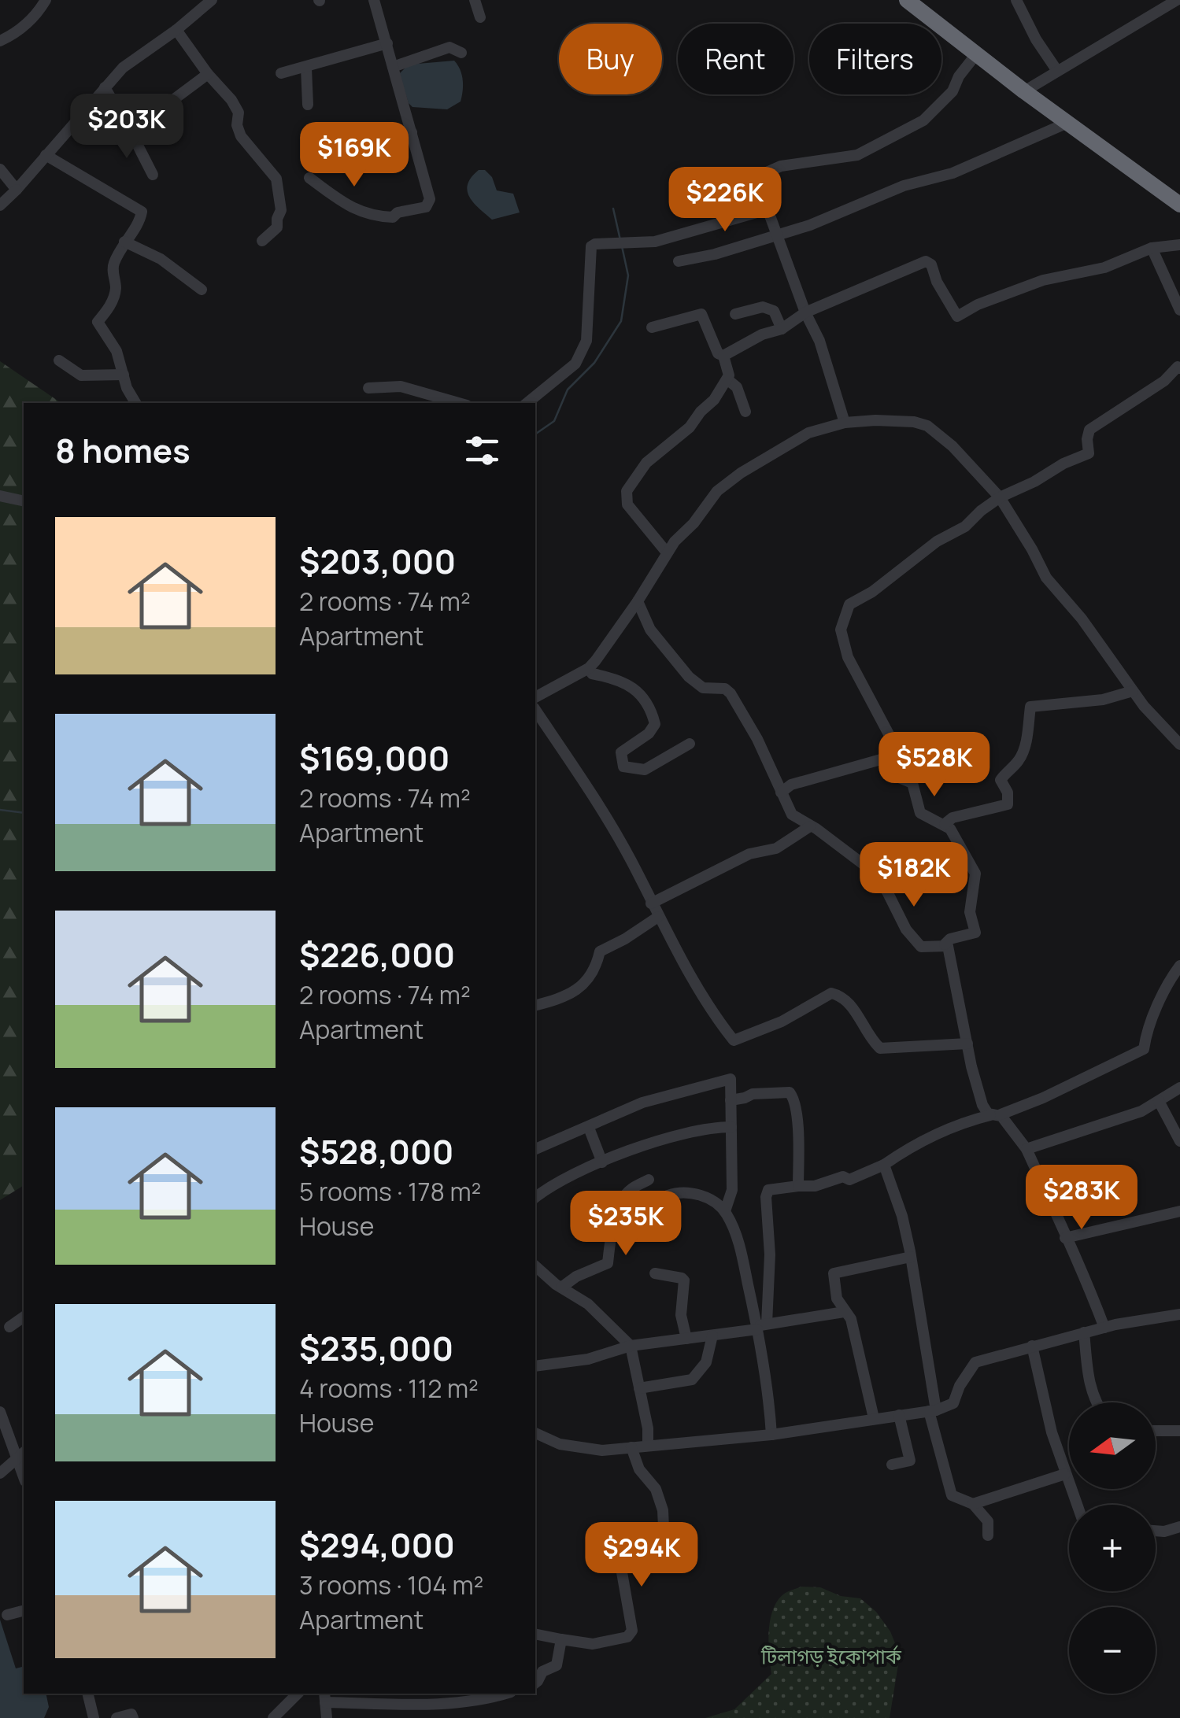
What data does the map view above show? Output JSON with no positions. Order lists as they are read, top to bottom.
{
  "parks": ["টিলাগড় ইকোপার্ক"],
  "north": "left",
  "page": {
    "chip": ["Buy", "Rent", "Filters"],
    "price": [
      "$203K",
      "$169K",
      "$226K",
      "$528K",
      "$182K",
      "$283K",
      "$235K",
      "$294K"
    ],
    "heading": "8 homes",
    "list": [
      {
        "name": "$203,000",
        "note": "2 rooms · 74 m² · Apartment"
      },
      {
        "name": "$169,000",
        "note": "2 rooms · 74 m² · Apartment"
      },
      {
        "name": "$226,000",
        "note": "2 rooms · 74 m² · Apartment"
      },
      {
        "name": "$528,000",
        "note": "5 rooms · 178 m² · House"
      },
      {
        "name": "$235,000",
        "note": "4 rooms · 112 m² · House"
      },
      {
        "name": "$294,000",
        "note": "3 rooms · 104 m² · Apartment"
      }
    ],
    "map_buttons": ["+", "−"]
  }
}
